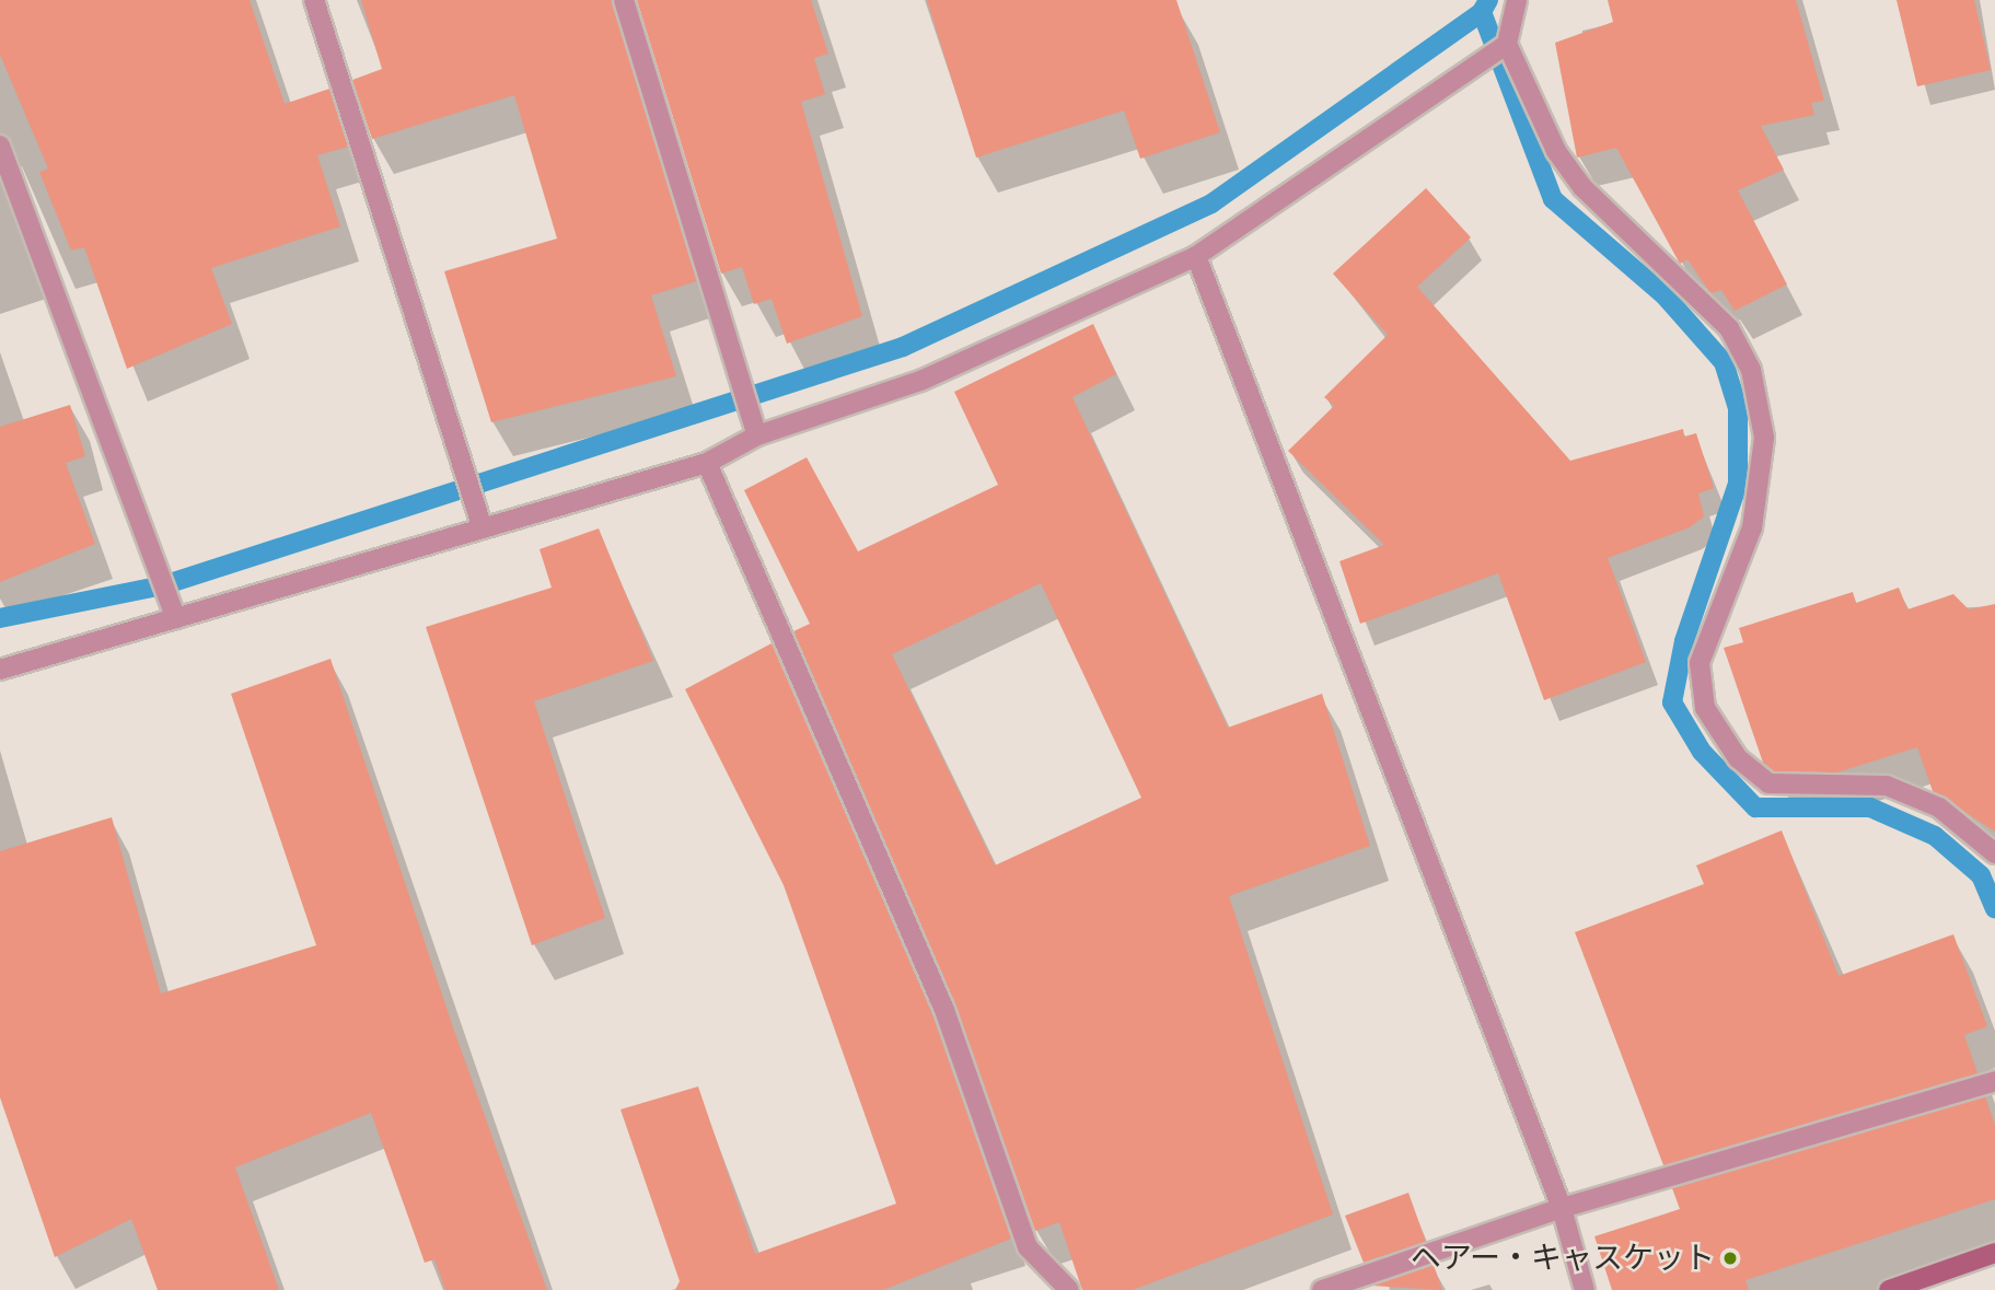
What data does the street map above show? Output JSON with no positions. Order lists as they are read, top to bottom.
{
  "places": ["ヘアー・キャスケット"]
}
